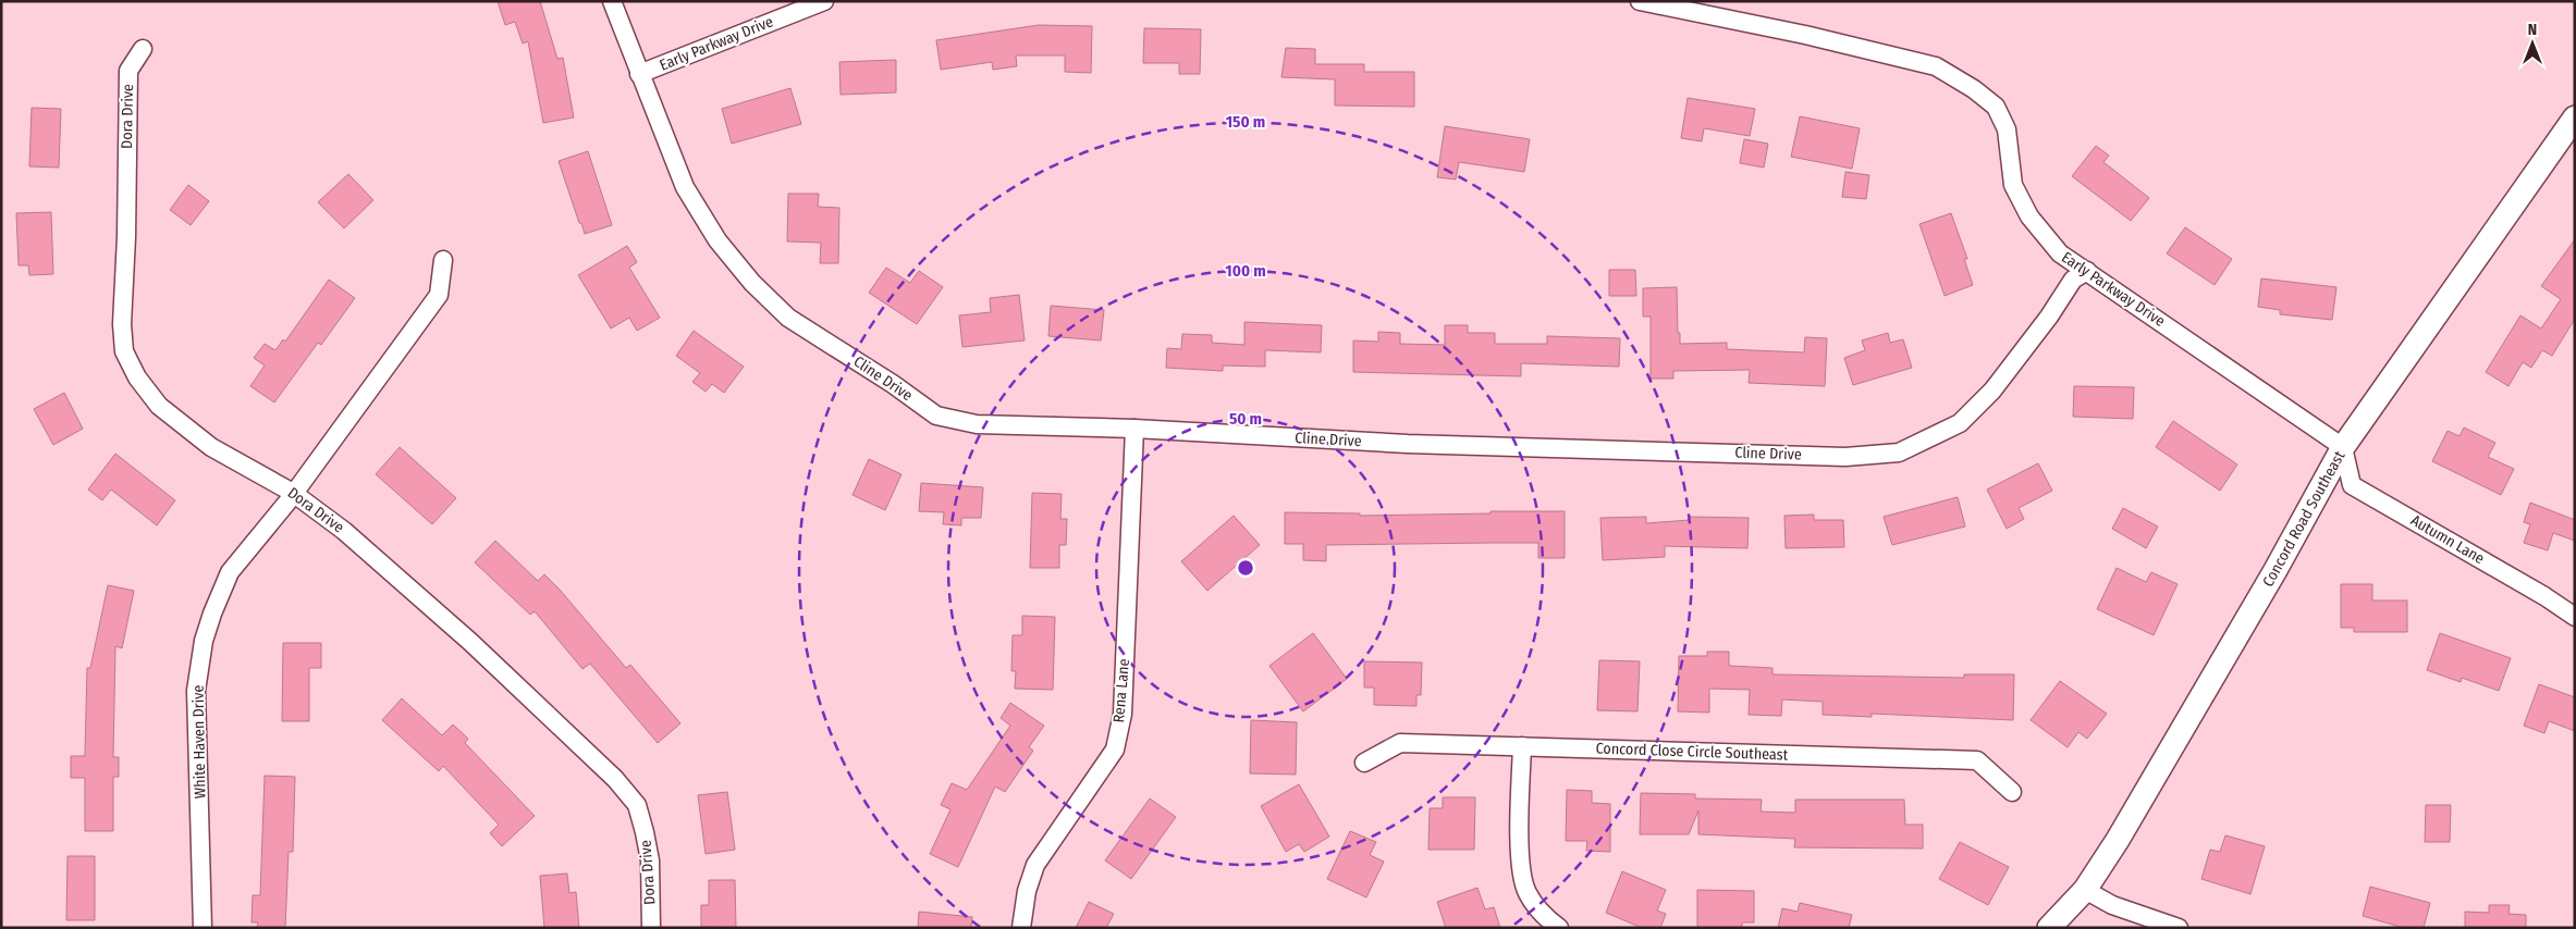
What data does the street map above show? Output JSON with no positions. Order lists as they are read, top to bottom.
{
  "streets": {
    "street": [
      "Early Parkway Drive",
      "Dora Drive",
      "Cline Drive",
      "Concord Road Southeast",
      "Autumn Lane",
      "Rena Lane",
      "White Haven Drive",
      "Concord Close Circle Southeast"
    ]
  },
  "crossings": [
    ["Early Parkway Drive", "Cline Drive"],
    ["Early Parkway Drive", "Concord Road Southeast"],
    ["Early Parkway Drive", "Autumn Lane"],
    ["Dora Drive", "White Haven Drive"],
    ["Cline Drive", "Rena Lane"],
    ["Concord Road Southeast", "Autumn Lane"]
  ],
  "north": "top",
  "rings": ["150 m", "100 m", "50 m"]
}
